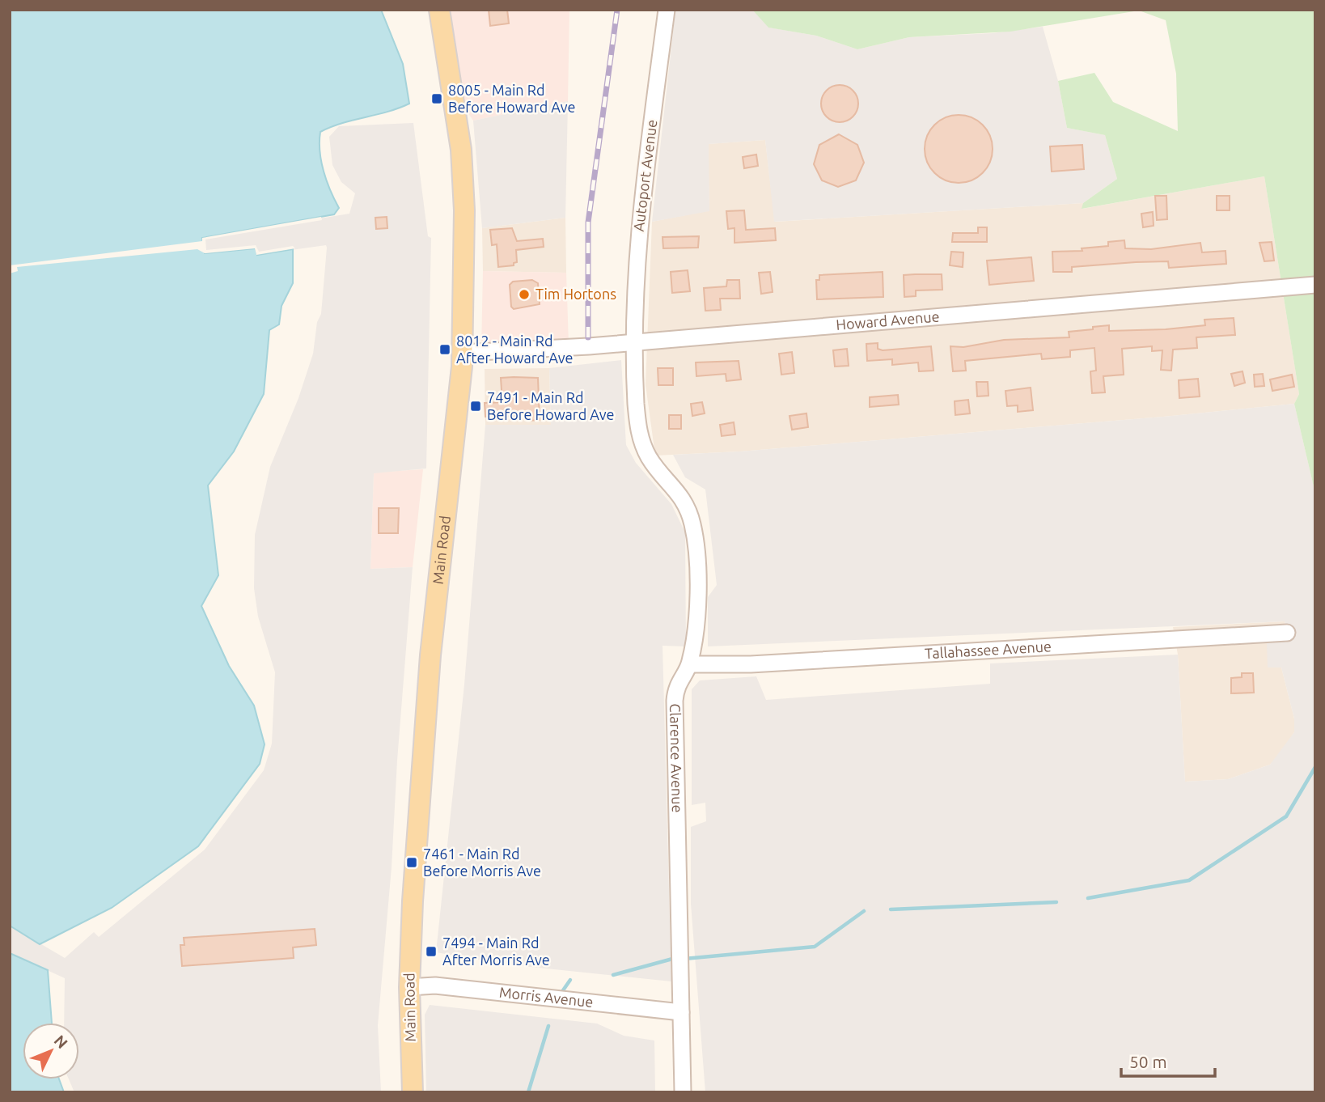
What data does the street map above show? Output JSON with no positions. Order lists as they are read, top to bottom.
{
  "streets": {
    "main road": ["Main Road"],
    "street": [
      "Autoport Avenue",
      "Howard Avenue",
      "Tallahassee Avenue",
      "Clarence Avenue",
      "Morris Avenue"
    ]
  },
  "crossings": [
    ["Autoport Avenue", "Howard Avenue"],
    ["Autoport Avenue", "Clarence Avenue"],
    ["Howard Avenue", "Main Road"],
    ["Howard Avenue", "Clarence Avenue"],
    ["Main Road", "Morris Avenue"],
    ["Tallahassee Avenue", "Clarence Avenue"],
    ["Clarence Avenue", "Morris Avenue"]
  ],
  "places": {
    "transit": [
      "8005 - Main Rd Before Howard Ave",
      "8012 - Main Rd After Howard Ave",
      "7491 - Main Rd Before Howard Ave",
      "7461 - Main Rd Before Morris Ave",
      "7494 - Main Rd After Morris Ave"
    ],
    "other": ["Tim Hortons"]
  },
  "scale_bar": "50 m",
  "north": "top right"
}
